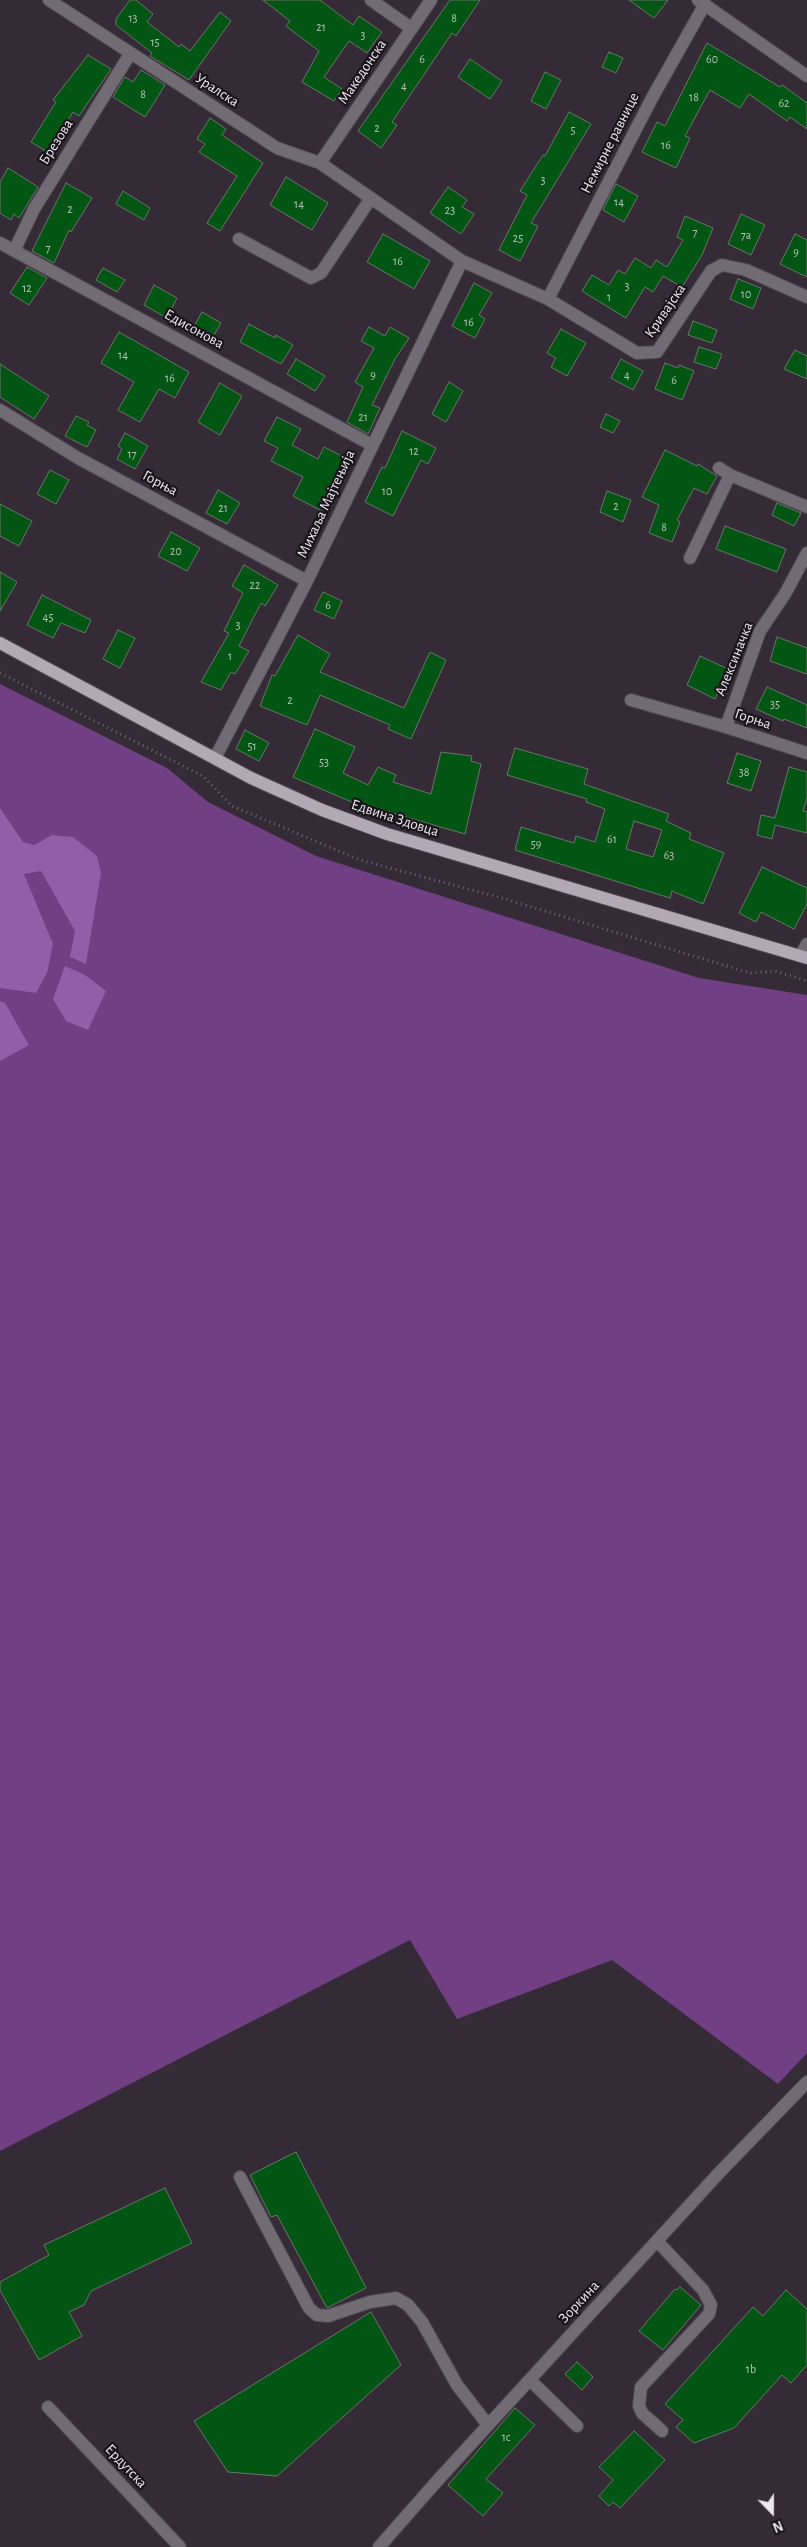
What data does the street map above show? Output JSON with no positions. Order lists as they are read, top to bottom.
{
  "streets": {
    "main road": ["Едвина Здовца"],
    "street": [
      "Македонска",
      "Уралска",
      "Брезова",
      "Немирне равнице",
      "Кривајска",
      "Едисонова",
      "Горња",
      "Михаља Мајтењија",
      "Алексиначка",
      "Зоркина",
      "Ердутска"
    ]
  },
  "crossings": [
    ["Македонска", "Уралска"],
    ["Уралска", "Брезова"],
    ["Уралска", "Немирне равнице"],
    ["Уралска", "Кривајска"],
    ["Уралска", "Михаља Мајтењија"],
    ["Брезова", "Едисонова"],
    ["Немирне равнице", "Кривајска"],
    ["Едисонова", "Михаља Мајтењија"],
    ["Горња", "Михаља Мајтењија"],
    ["Горња", "Алексиначка"],
    ["Михаља Мајтењија", "Едвина Здовца"]
  ],
  "house_numbers": [
    "13",
    "8",
    "21",
    "3",
    "15",
    "6",
    "60",
    "4",
    "8",
    "18",
    "62",
    "2",
    "5",
    "16",
    "3",
    "14",
    "14",
    "2",
    "23",
    "7",
    "7a",
    "25",
    "7",
    "9",
    "16",
    "3",
    "12",
    "10",
    "1",
    "16",
    "14",
    "9",
    "4",
    "16",
    "6",
    "21",
    "12",
    "17",
    "10",
    "2",
    "21",
    "8",
    "20",
    "22",
    "6",
    "45",
    "3",
    "1",
    "2",
    "35",
    "51",
    "53",
    "38",
    "61",
    "59",
    "63",
    "1b",
    "1c"
  ],
  "north": "bottom"
}
